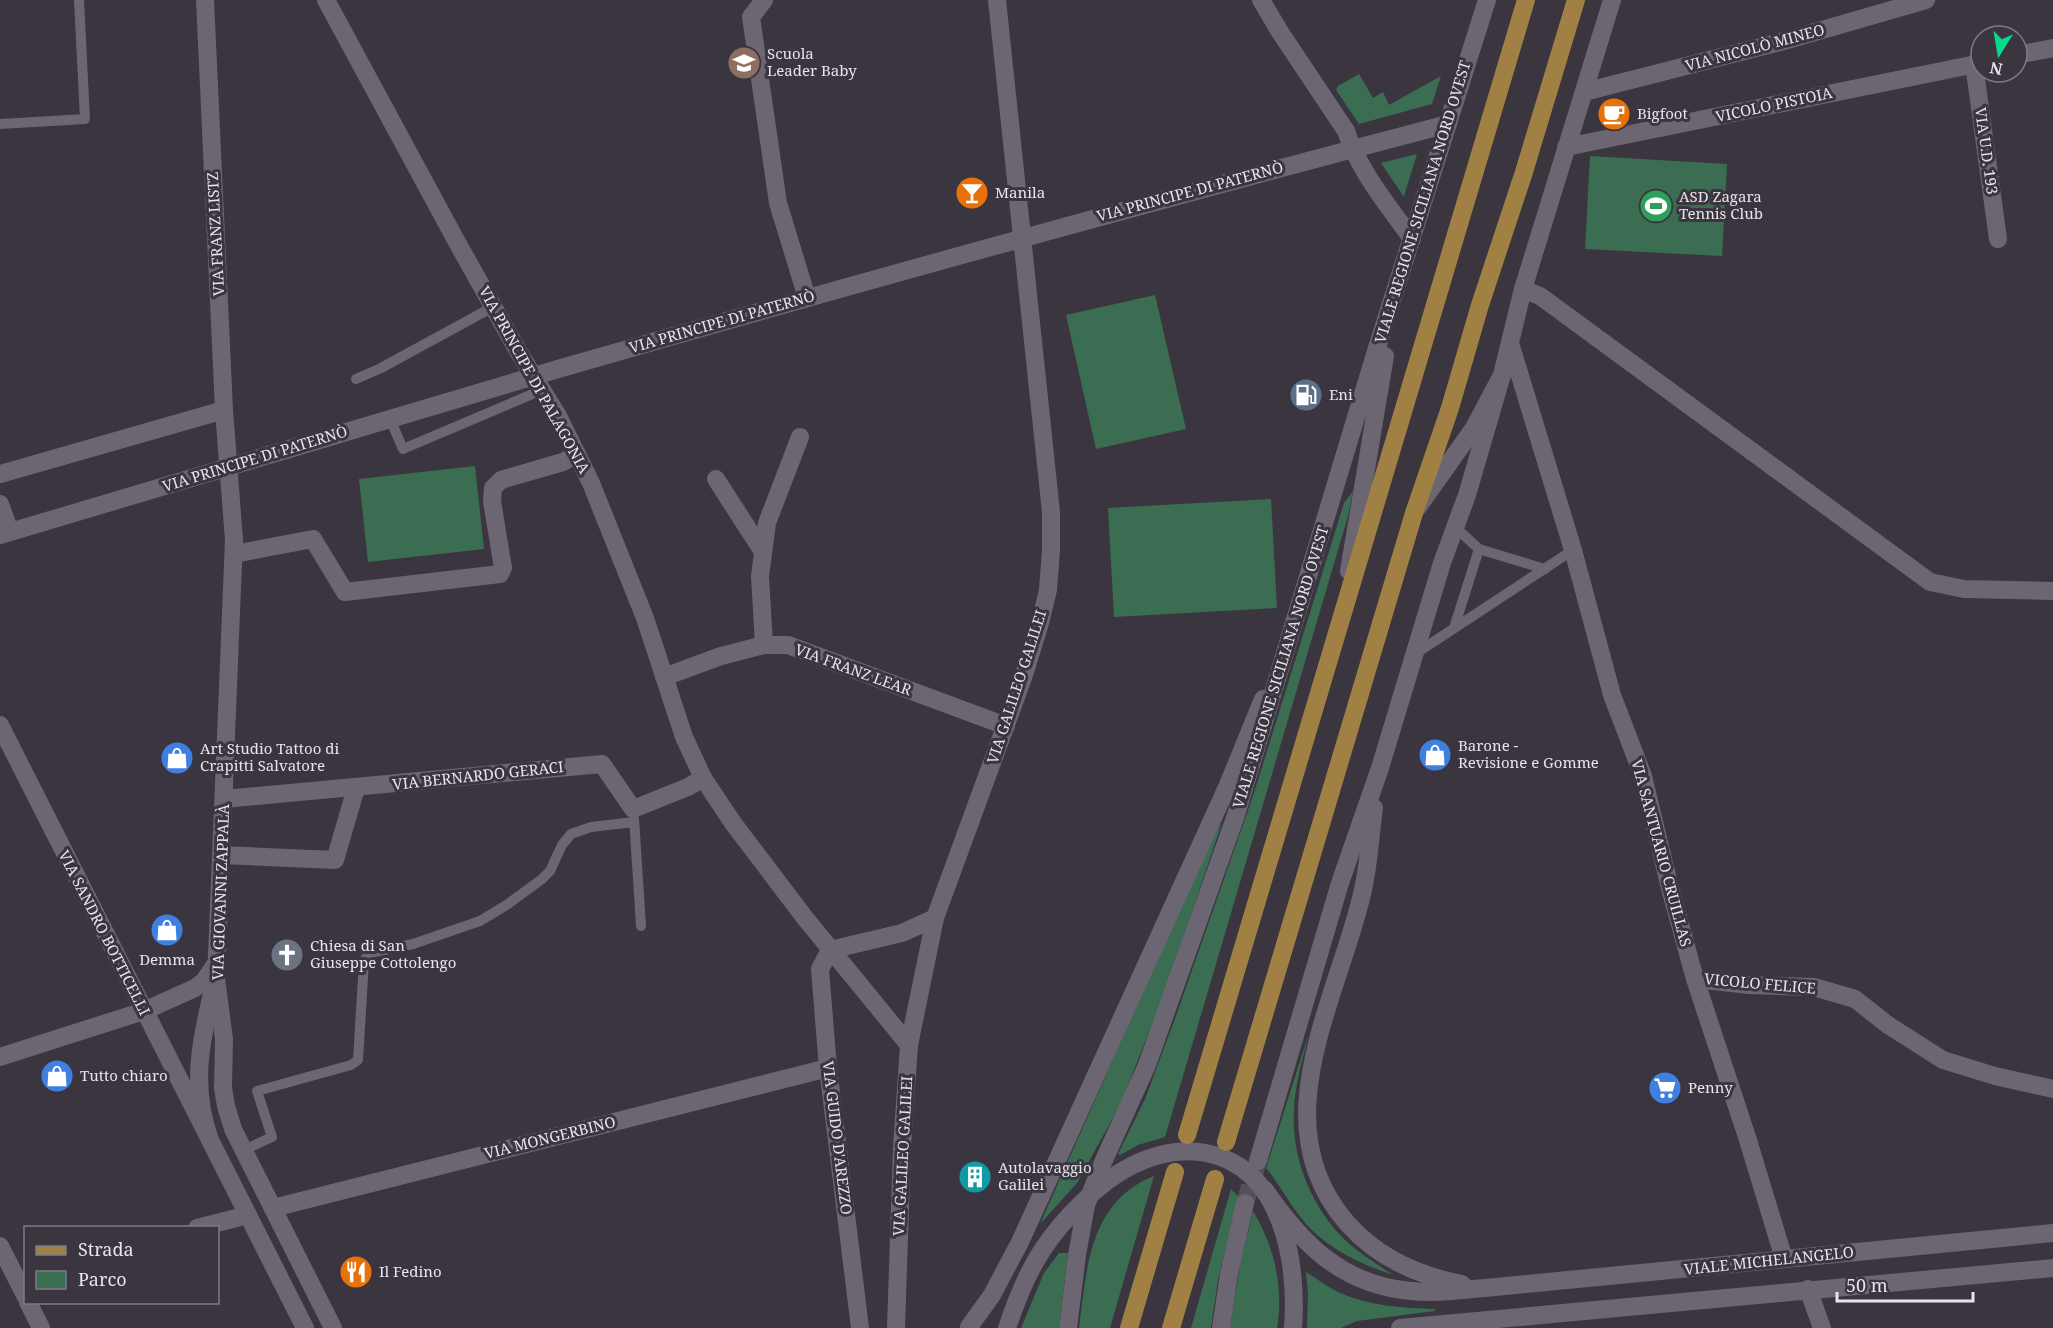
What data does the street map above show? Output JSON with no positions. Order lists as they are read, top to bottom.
{
  "streets": {
    "street": [
      "VIA NICOLÒ MINEO",
      "VICOLO PISTOIA",
      "VIA U.D. 193",
      "VIA PRINCIPE DI PATERNÒ",
      "VIALE REGIONE SICILIANA NORD OVEST",
      "VIA FRANZ LISTZ",
      "VIA PRINCIPE DI PALAGONIA",
      "VIA FRANZ LEAR",
      "VIA GALILEO GALILEI",
      "VIA BERNARDO GERACI",
      "VIA SANTUARIO CRUILLAS",
      "VIA GIOVANNI ZAPPALÀ",
      "VIA SANDRO BOTTICELLI",
      "VICOLO FELICE",
      "VIA MONGERBINO",
      "VIA GUIDO D'AREZZO",
      "VIALE MICHELANGELO"
    ]
  },
  "crossings": [
    ["VIA PRINCIPE DI PATERNÒ", "VIALE REGIONE SICILIANA NORD OVEST"],
    ["VIA PRINCIPE DI PATERNÒ", "VIA FRANZ LISTZ"],
    ["VIA PRINCIPE DI PATERNÒ", "VIA PRINCIPE DI PALAGONIA"],
    ["VIA PRINCIPE DI PATERNÒ", "VIA GALILEO GALILEI"],
    ["VIA PRINCIPE DI PATERNÒ", "VIA GIOVANNI ZAPPALÀ"],
    ["VIA FRANZ LISTZ", "VIA GIOVANNI ZAPPALÀ"],
    ["VIA PRINCIPE DI PALAGONIA", "VIA FRANZ LEAR"],
    ["VIA PRINCIPE DI PALAGONIA", "VIA GALILEO GALILEI"],
    ["VIA PRINCIPE DI PALAGONIA", "VIA GUIDO D'AREZZO"],
    ["VIA FRANZ LEAR", "VIA GALILEO GALILEI"],
    ["VIA BERNARDO GERACI", "VIA GIOVANNI ZAPPALÀ"],
    ["VIA SANTUARIO CRUILLAS", "VICOLO FELICE"],
    ["VIA SANTUARIO CRUILLAS", "VIALE MICHELANGELO"],
    ["VIA GIOVANNI ZAPPALÀ", "VIA SANDRO BOTTICELLI"],
    ["VIA GIOVANNI ZAPPALÀ", "VIA MONGERBINO"],
    ["VIA MONGERBINO", "VIA GUIDO D'AREZZO"]
  ],
  "places": {
    "school or university": ["Scuola Leader Baby"],
    "cafe": ["Bigfoot"],
    "bar": ["Manila"],
    "sports": ["ASD Zagara Tennis Club"],
    "fuel station": ["Eni"],
    "shop": [
      "Barone - Revisione e Gomme",
      "Art Studio Tattoo di Crapitti Salvatore",
      "Demma",
      "Tutto chiaro"
    ],
    "church": ["Chiesa di San Giuseppe Cottolengo"],
    "supermarket": ["Penny"],
    "building": ["Autolavaggio Galilei"],
    "restaurant": ["Il Fedino"]
  },
  "legend": ["Strada", "Parco"],
  "scale_bar": "50 m",
  "north": "bottom"
}
